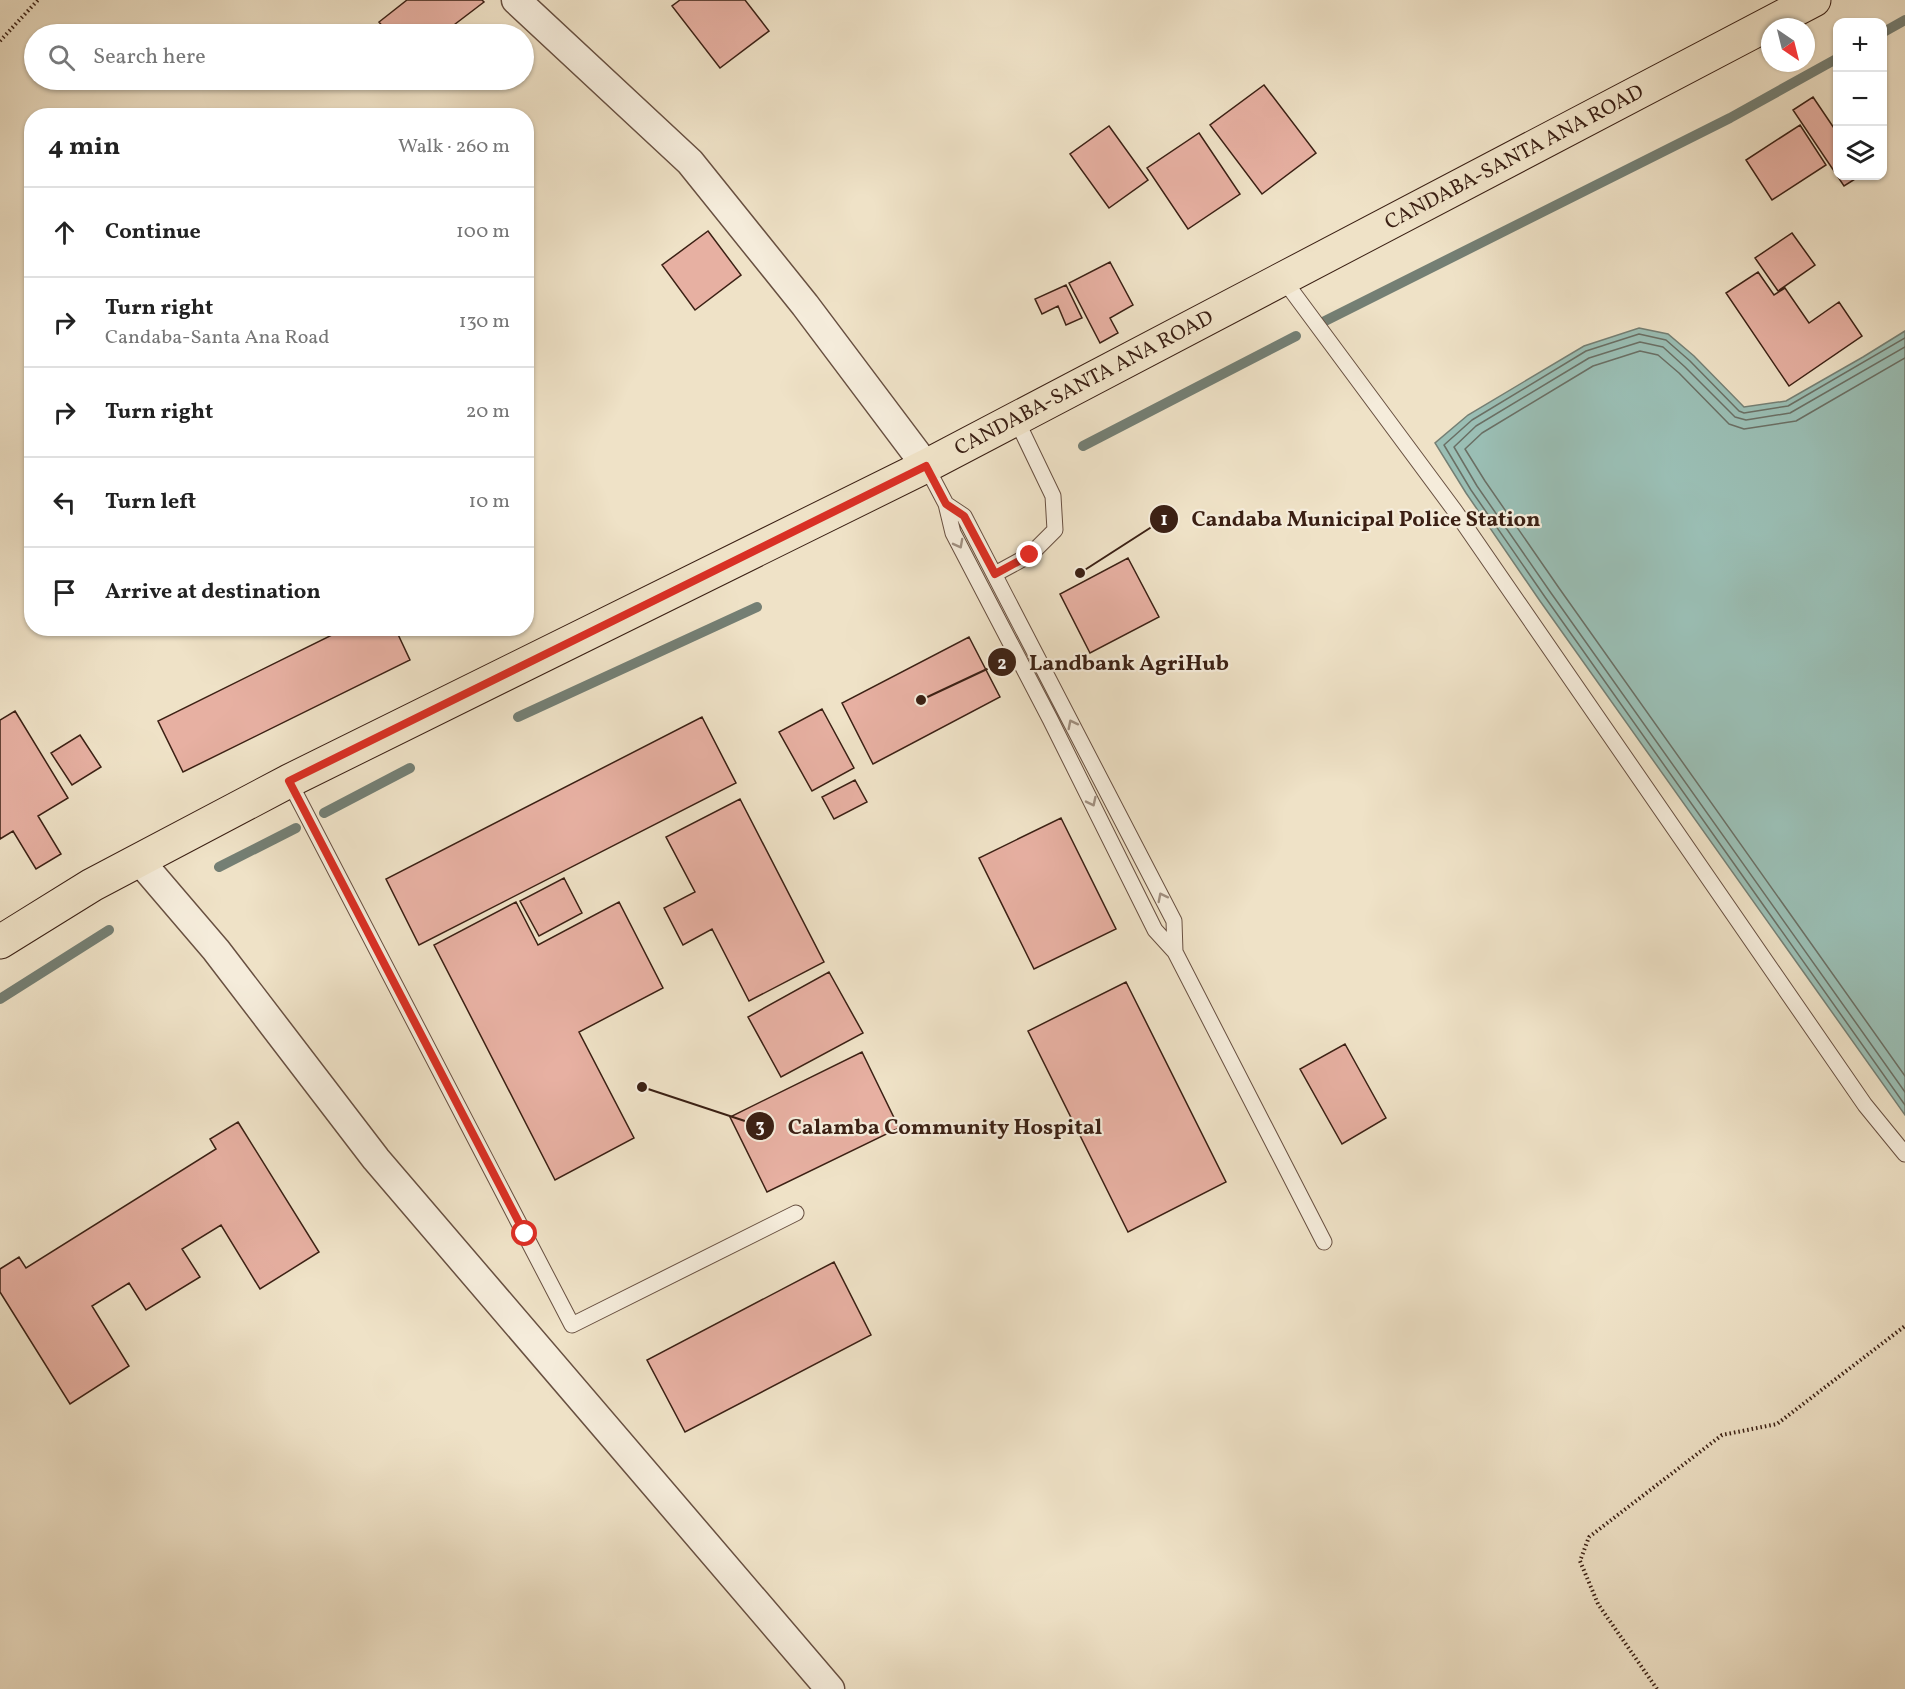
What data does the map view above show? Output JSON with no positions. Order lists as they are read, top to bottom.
{
  "streets": {
    "main road": ["CANDABA-SANTA ANA ROAD"]
  },
  "places": ["Candaba Municipal Police Station", "Landbank AgriHub", "Calamba Community Hospital"],
  "north": "bottom right",
  "page": {
    "map_buttons": ["+", "−"],
    "search": "Search here",
    "heading": ["4 min", "Walk · 260 m"],
    "list": [
      ["Continue", "100 m"],
      ["Turn right", "Candaba-Santa Ana Road", "130 m"],
      ["Turn right", "20 m"],
      ["Turn left", "10 m"],
      "Arrive at destination"
    ]
  }
}
